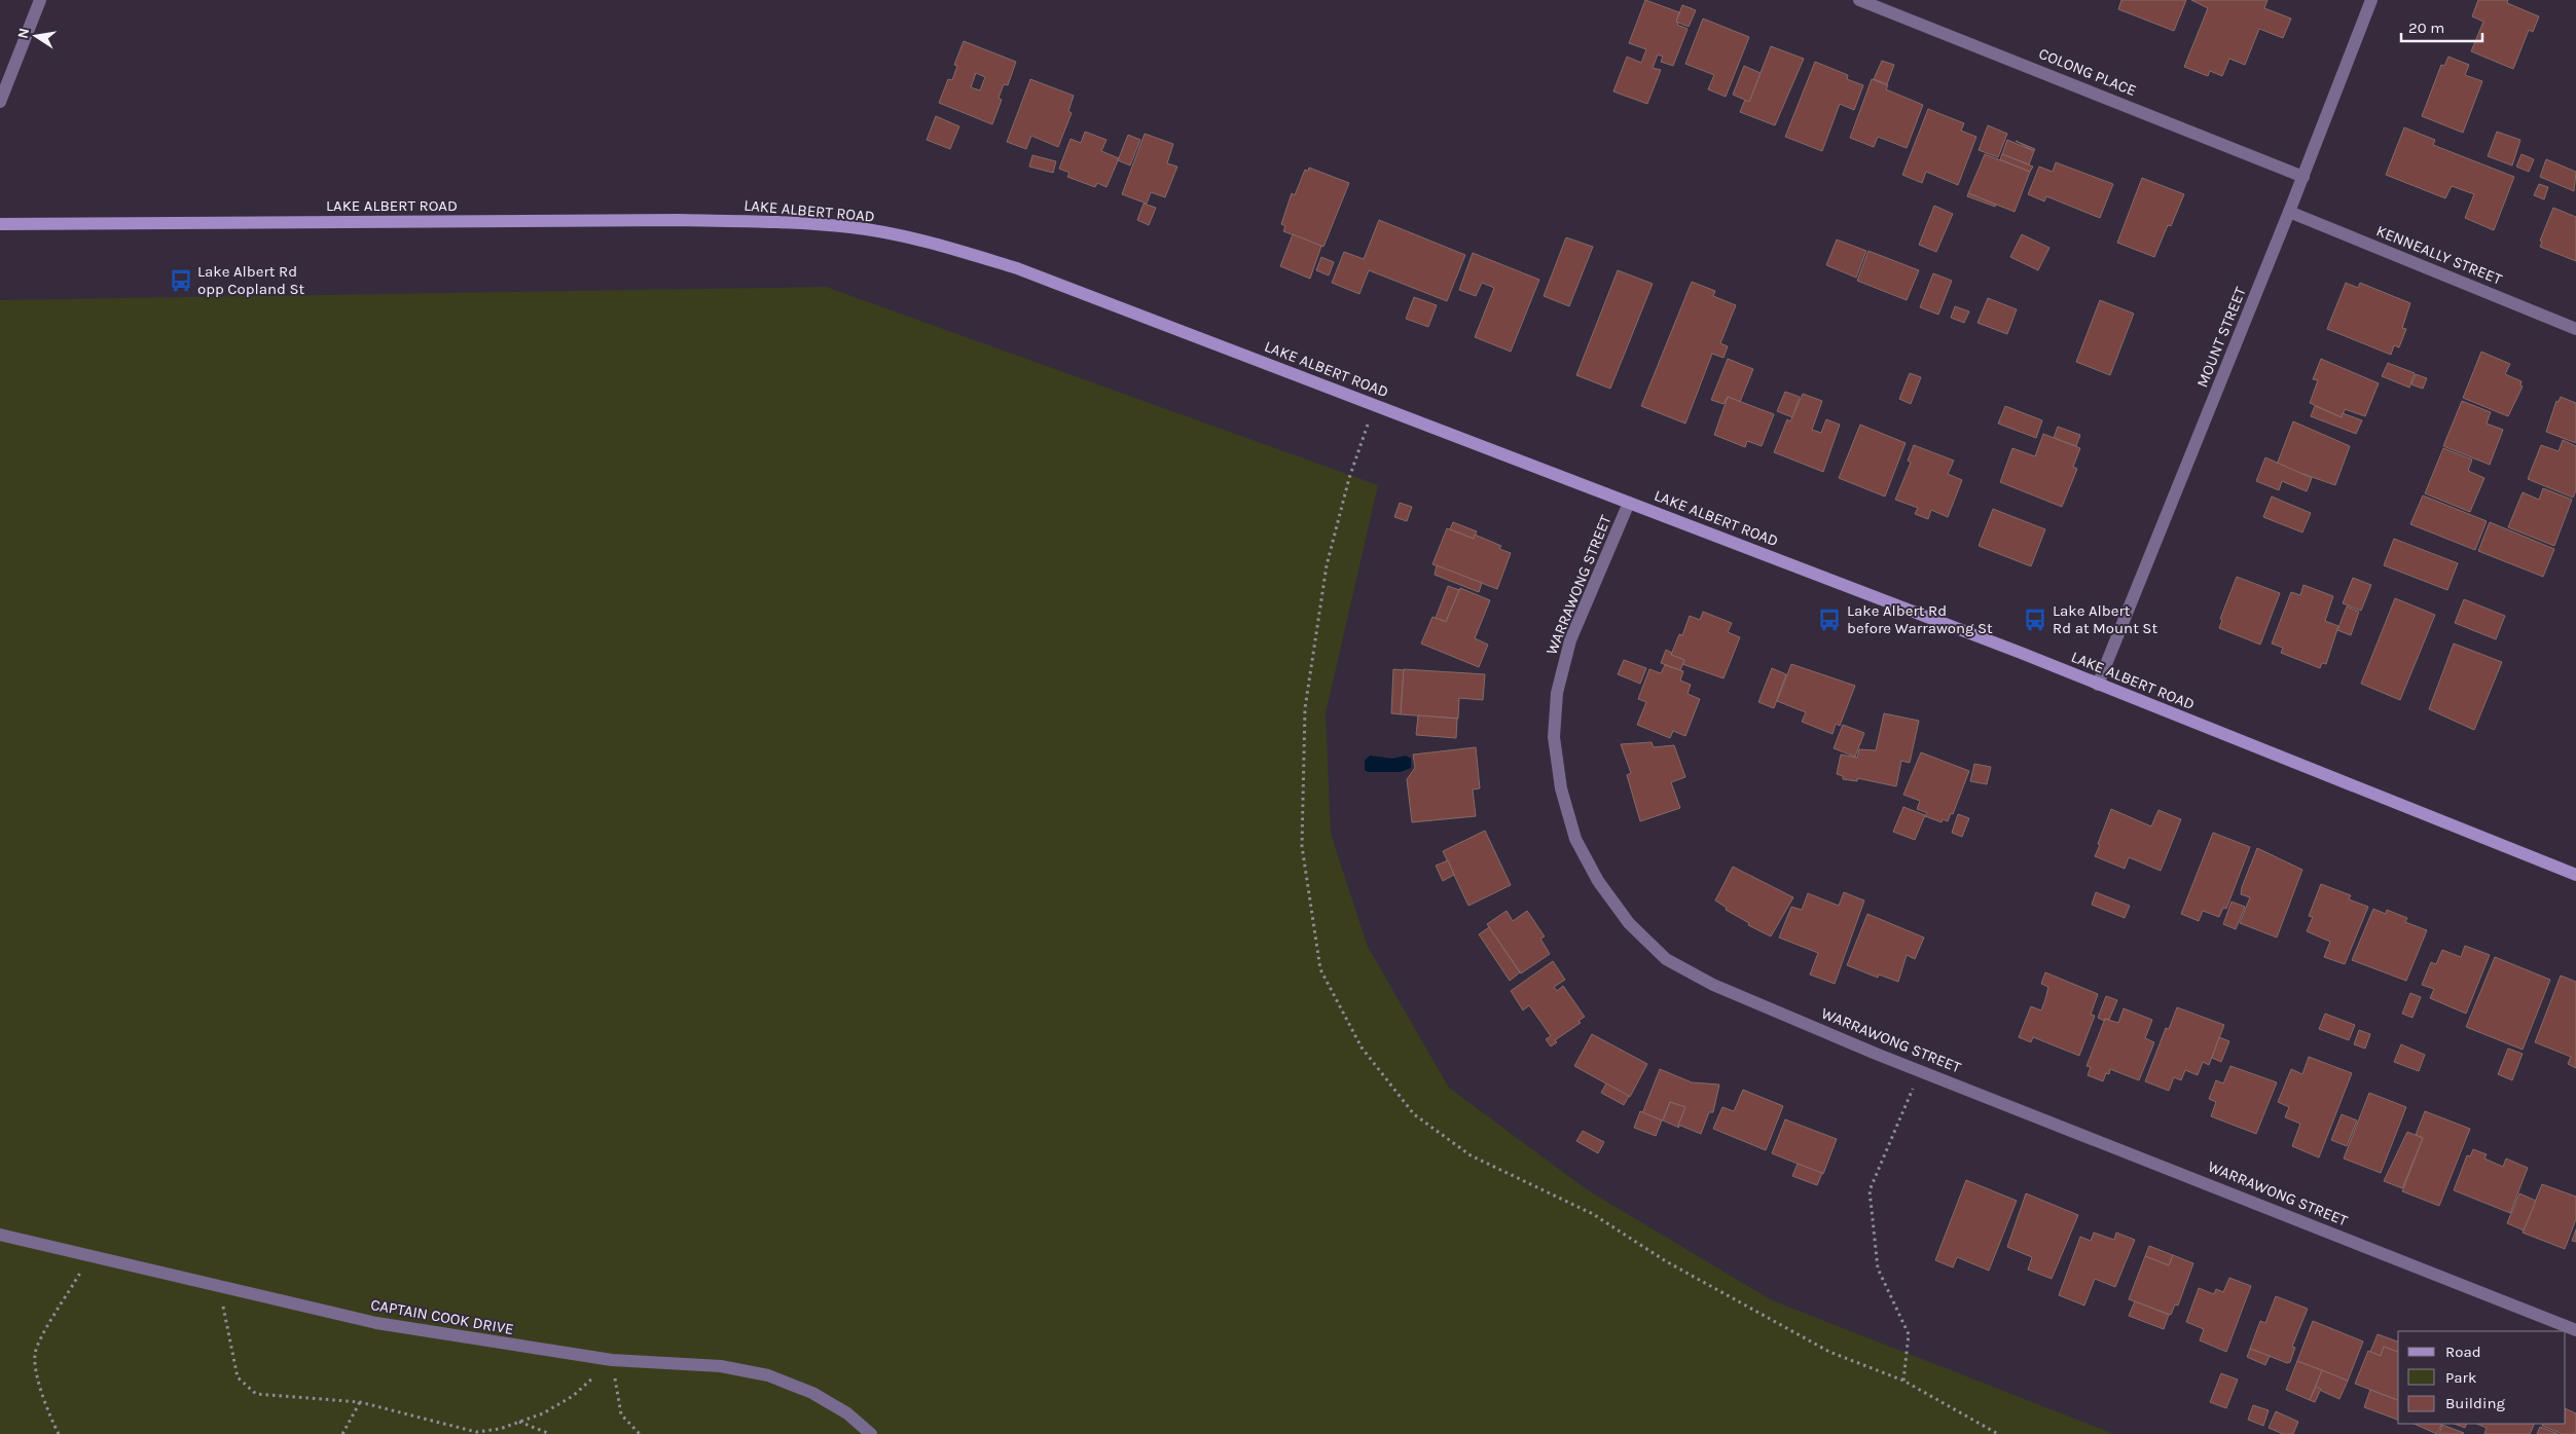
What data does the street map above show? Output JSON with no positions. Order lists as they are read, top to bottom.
{
  "streets": {
    "main road": ["LAKE ALBERT ROAD"],
    "street": [
      "COLONG PLACE",
      "KENNEALLY STREET",
      "MOUNT STREET",
      "WARRAWONG STREET",
      "CAPTAIN COOK DRIVE"
    ]
  },
  "crossings": [
    ["COLONG PLACE", "MOUNT STREET"],
    ["LAKE ALBERT ROAD", "MOUNT STREET"],
    ["LAKE ALBERT ROAD", "WARRAWONG STREET"],
    ["KENNEALLY STREET", "MOUNT STREET"]
  ],
  "places": {
    "bus stop": ["Lake Albert Rd opp Copland St", "Lake Albert Rd before Warrawong St", "Lake Albert Rd at Mount St"]
  },
  "legend": ["Road", "Park", "Building"],
  "scale_bar": "20 m",
  "north": "left"
}
